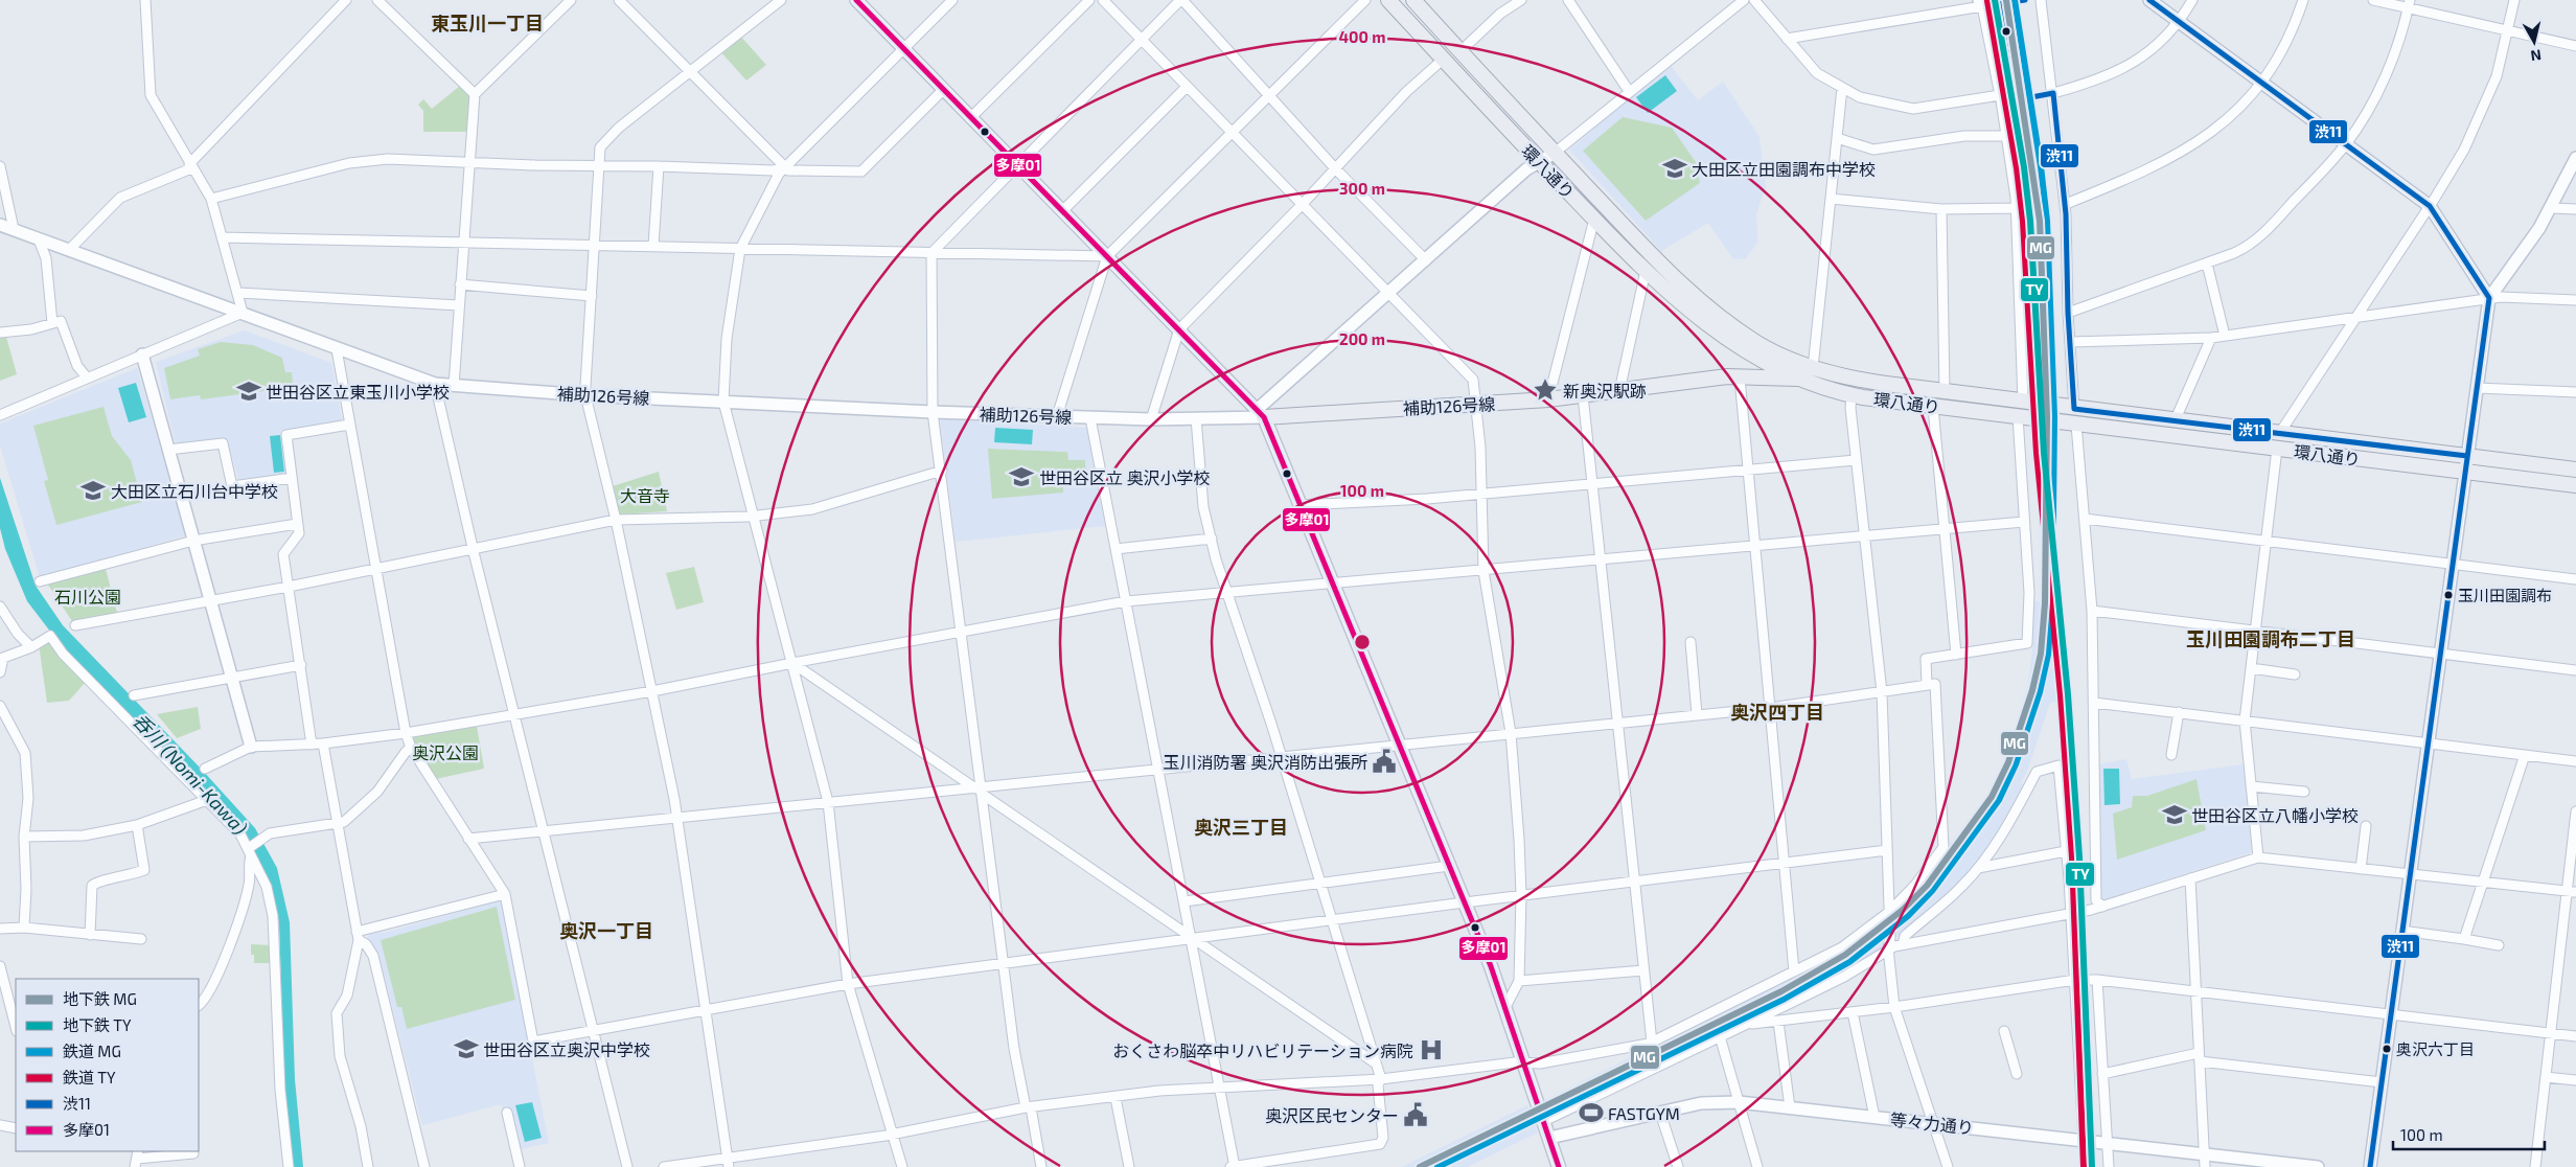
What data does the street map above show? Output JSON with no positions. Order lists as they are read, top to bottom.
{
  "streets": {
    "main road": ["環八通り", "補助126号線"],
    "street": ["等々力通り"]
  },
  "crossings": [
    ["環八通り", "補助126号線"]
  ],
  "districts": [
    "東玉川一丁目",
    "玉川田園調布二丁目",
    "奥沢四丁目",
    "奥沢三丁目",
    "奥沢一丁目"
  ],
  "water": ["呑川 (Nomi-Kawa)"],
  "parks": ["大音寺", "石川公園", "奥沢公園"],
  "places": {
    "school or university": [
      "大田区立田園調布中学校",
      "世田谷区立東玉川小学校",
      "世田谷区立 奥沢小学校",
      "大田区立石川台中学校",
      "世田谷区立八幡小学校",
      "世田谷区立奥沢中学校"
    ],
    "place": ["新奥沢駅跡"],
    "other": ["玉川田園調布", "奥沢六丁目"],
    "public building": ["玉川消防署 奥沢消防出張所", "奥沢区民センター"],
    "hospital": ["おくさわ脳卒中リハビリテーション病院"],
    "sports": ["FASTGYM"]
  },
  "lines": [
    "metro line MG",
    "metro line TY",
    "rail line MG",
    "transit line 渋11",
    "transit line 多摩01",
    "rail line TY"
  ],
  "legend": [
    "地下鉄 MG",
    "地下鉄 TY",
    "鉄道 MG",
    "鉄道 TY",
    "渋11",
    "多摩01"
  ],
  "scale_bar": "100 m",
  "north": "bottom",
  "rings": [
    "400 m",
    "300 m",
    "200 m",
    "100 m"
  ]
}
